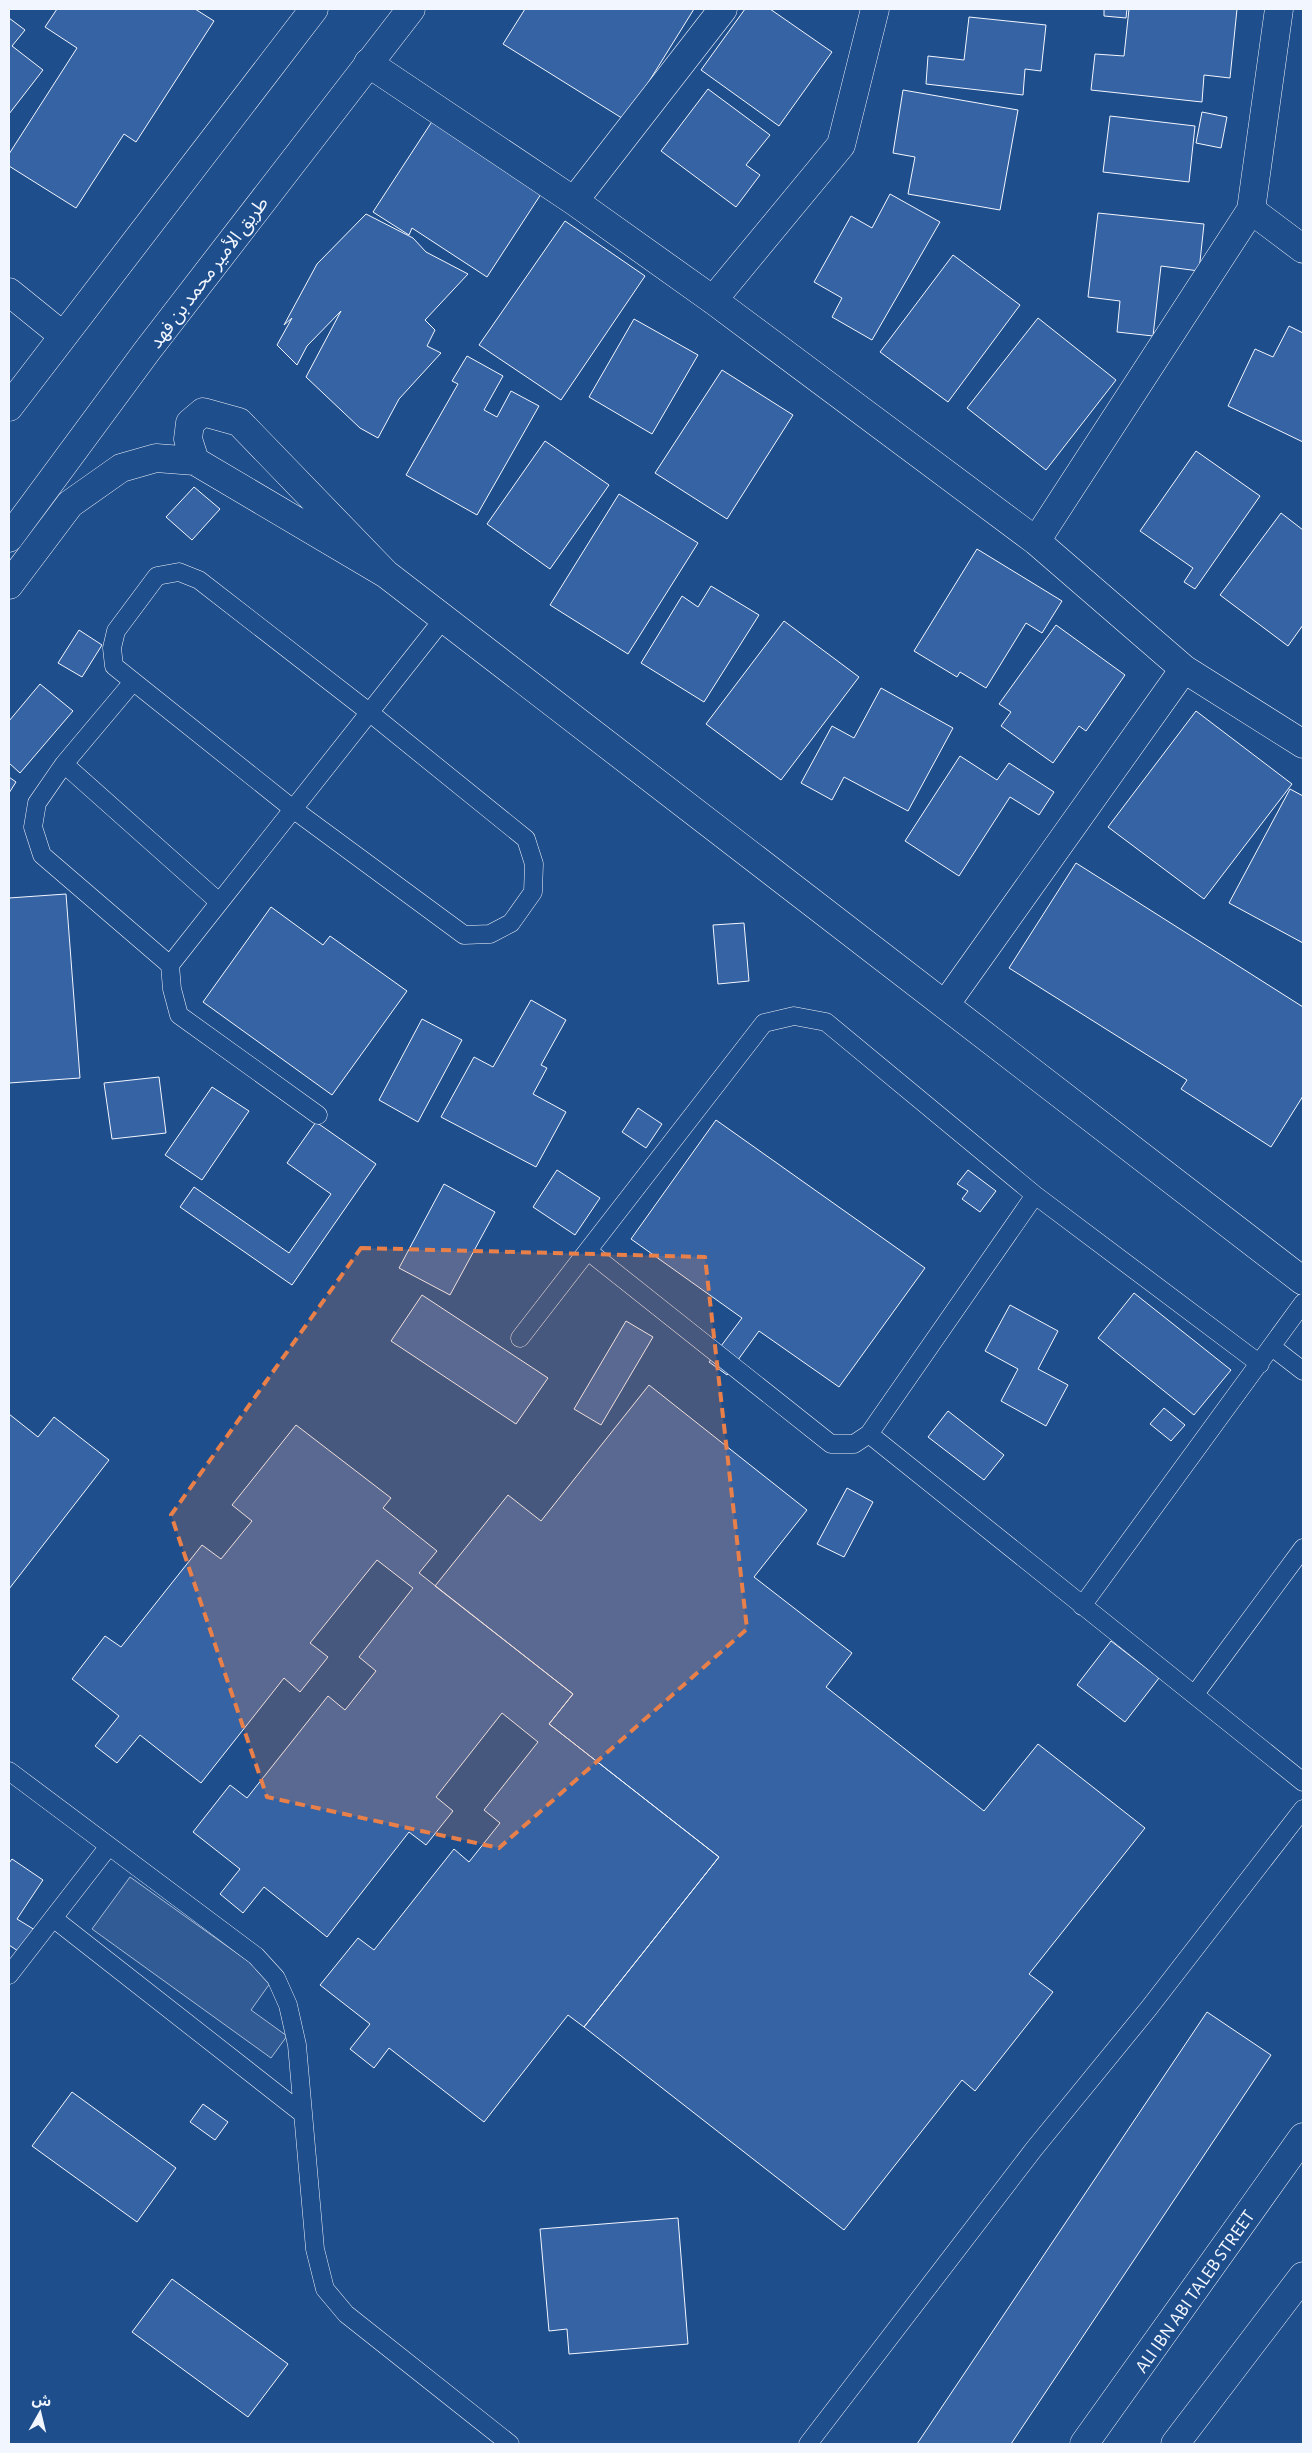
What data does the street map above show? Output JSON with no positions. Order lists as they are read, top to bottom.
{
  "streets": {
    "main road": ["طريق الأمير محمد بن فهد", "ALI IBN ABI TALEB STREET"]
  },
  "north": "top"
}
